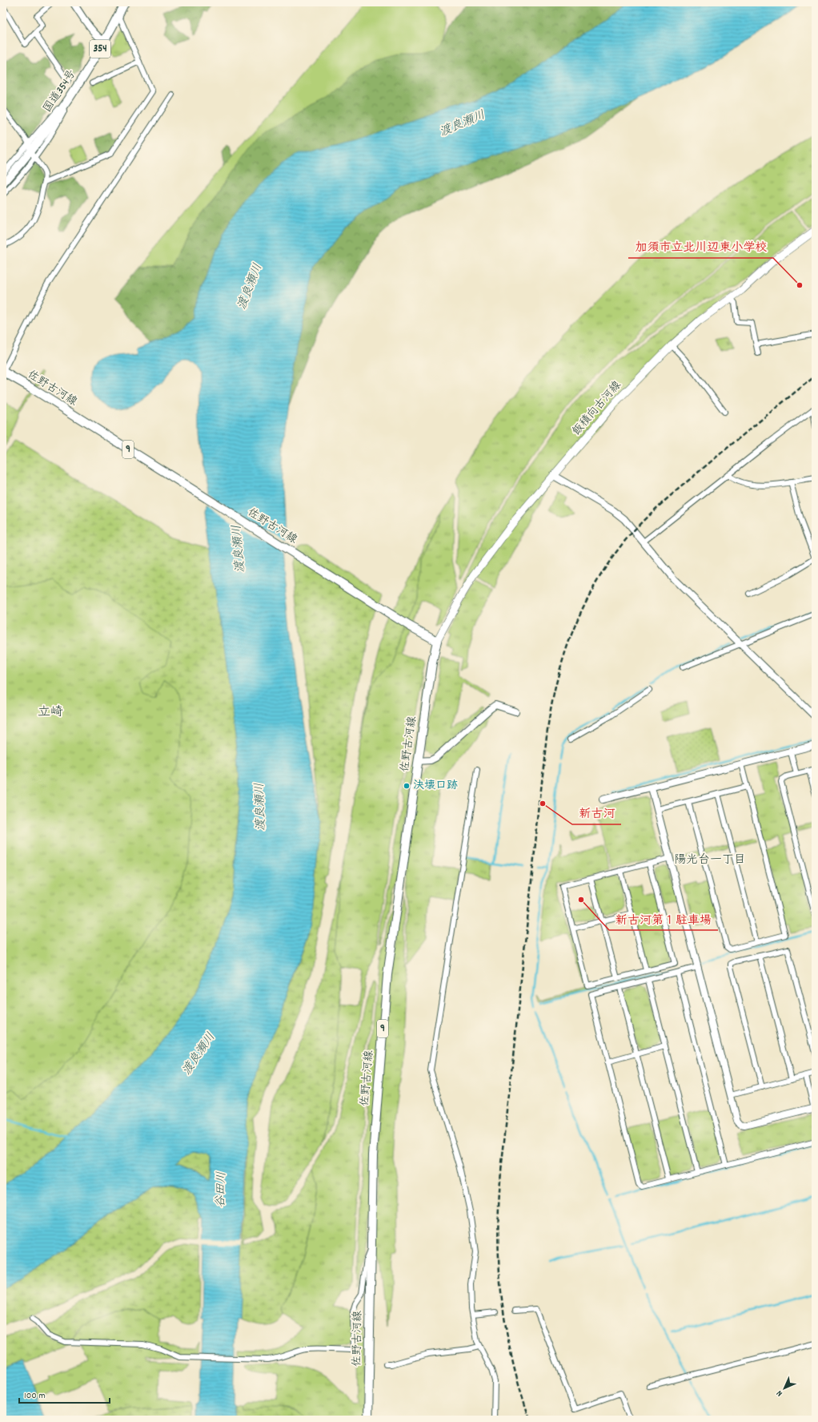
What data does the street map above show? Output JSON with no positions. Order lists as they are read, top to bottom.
{
  "streets": {
    "main road": [
      "354",
      "国道354号",
      "佐野古河線",
      "飯積向古河線",
      "9"
    ]
  },
  "crossings": [
    ["佐野古河線", "飯積向古河線"]
  ],
  "districts": ["立崎", "陽光台一丁目"],
  "water": ["渡良瀬川", "谷田川"],
  "places": [
    "加須市立北川辺東小学校",
    "決壊口跡",
    "新古河",
    "新古河第１駐車場"
  ],
  "scale_bar": "100 m",
  "north": "bottom left"
}
